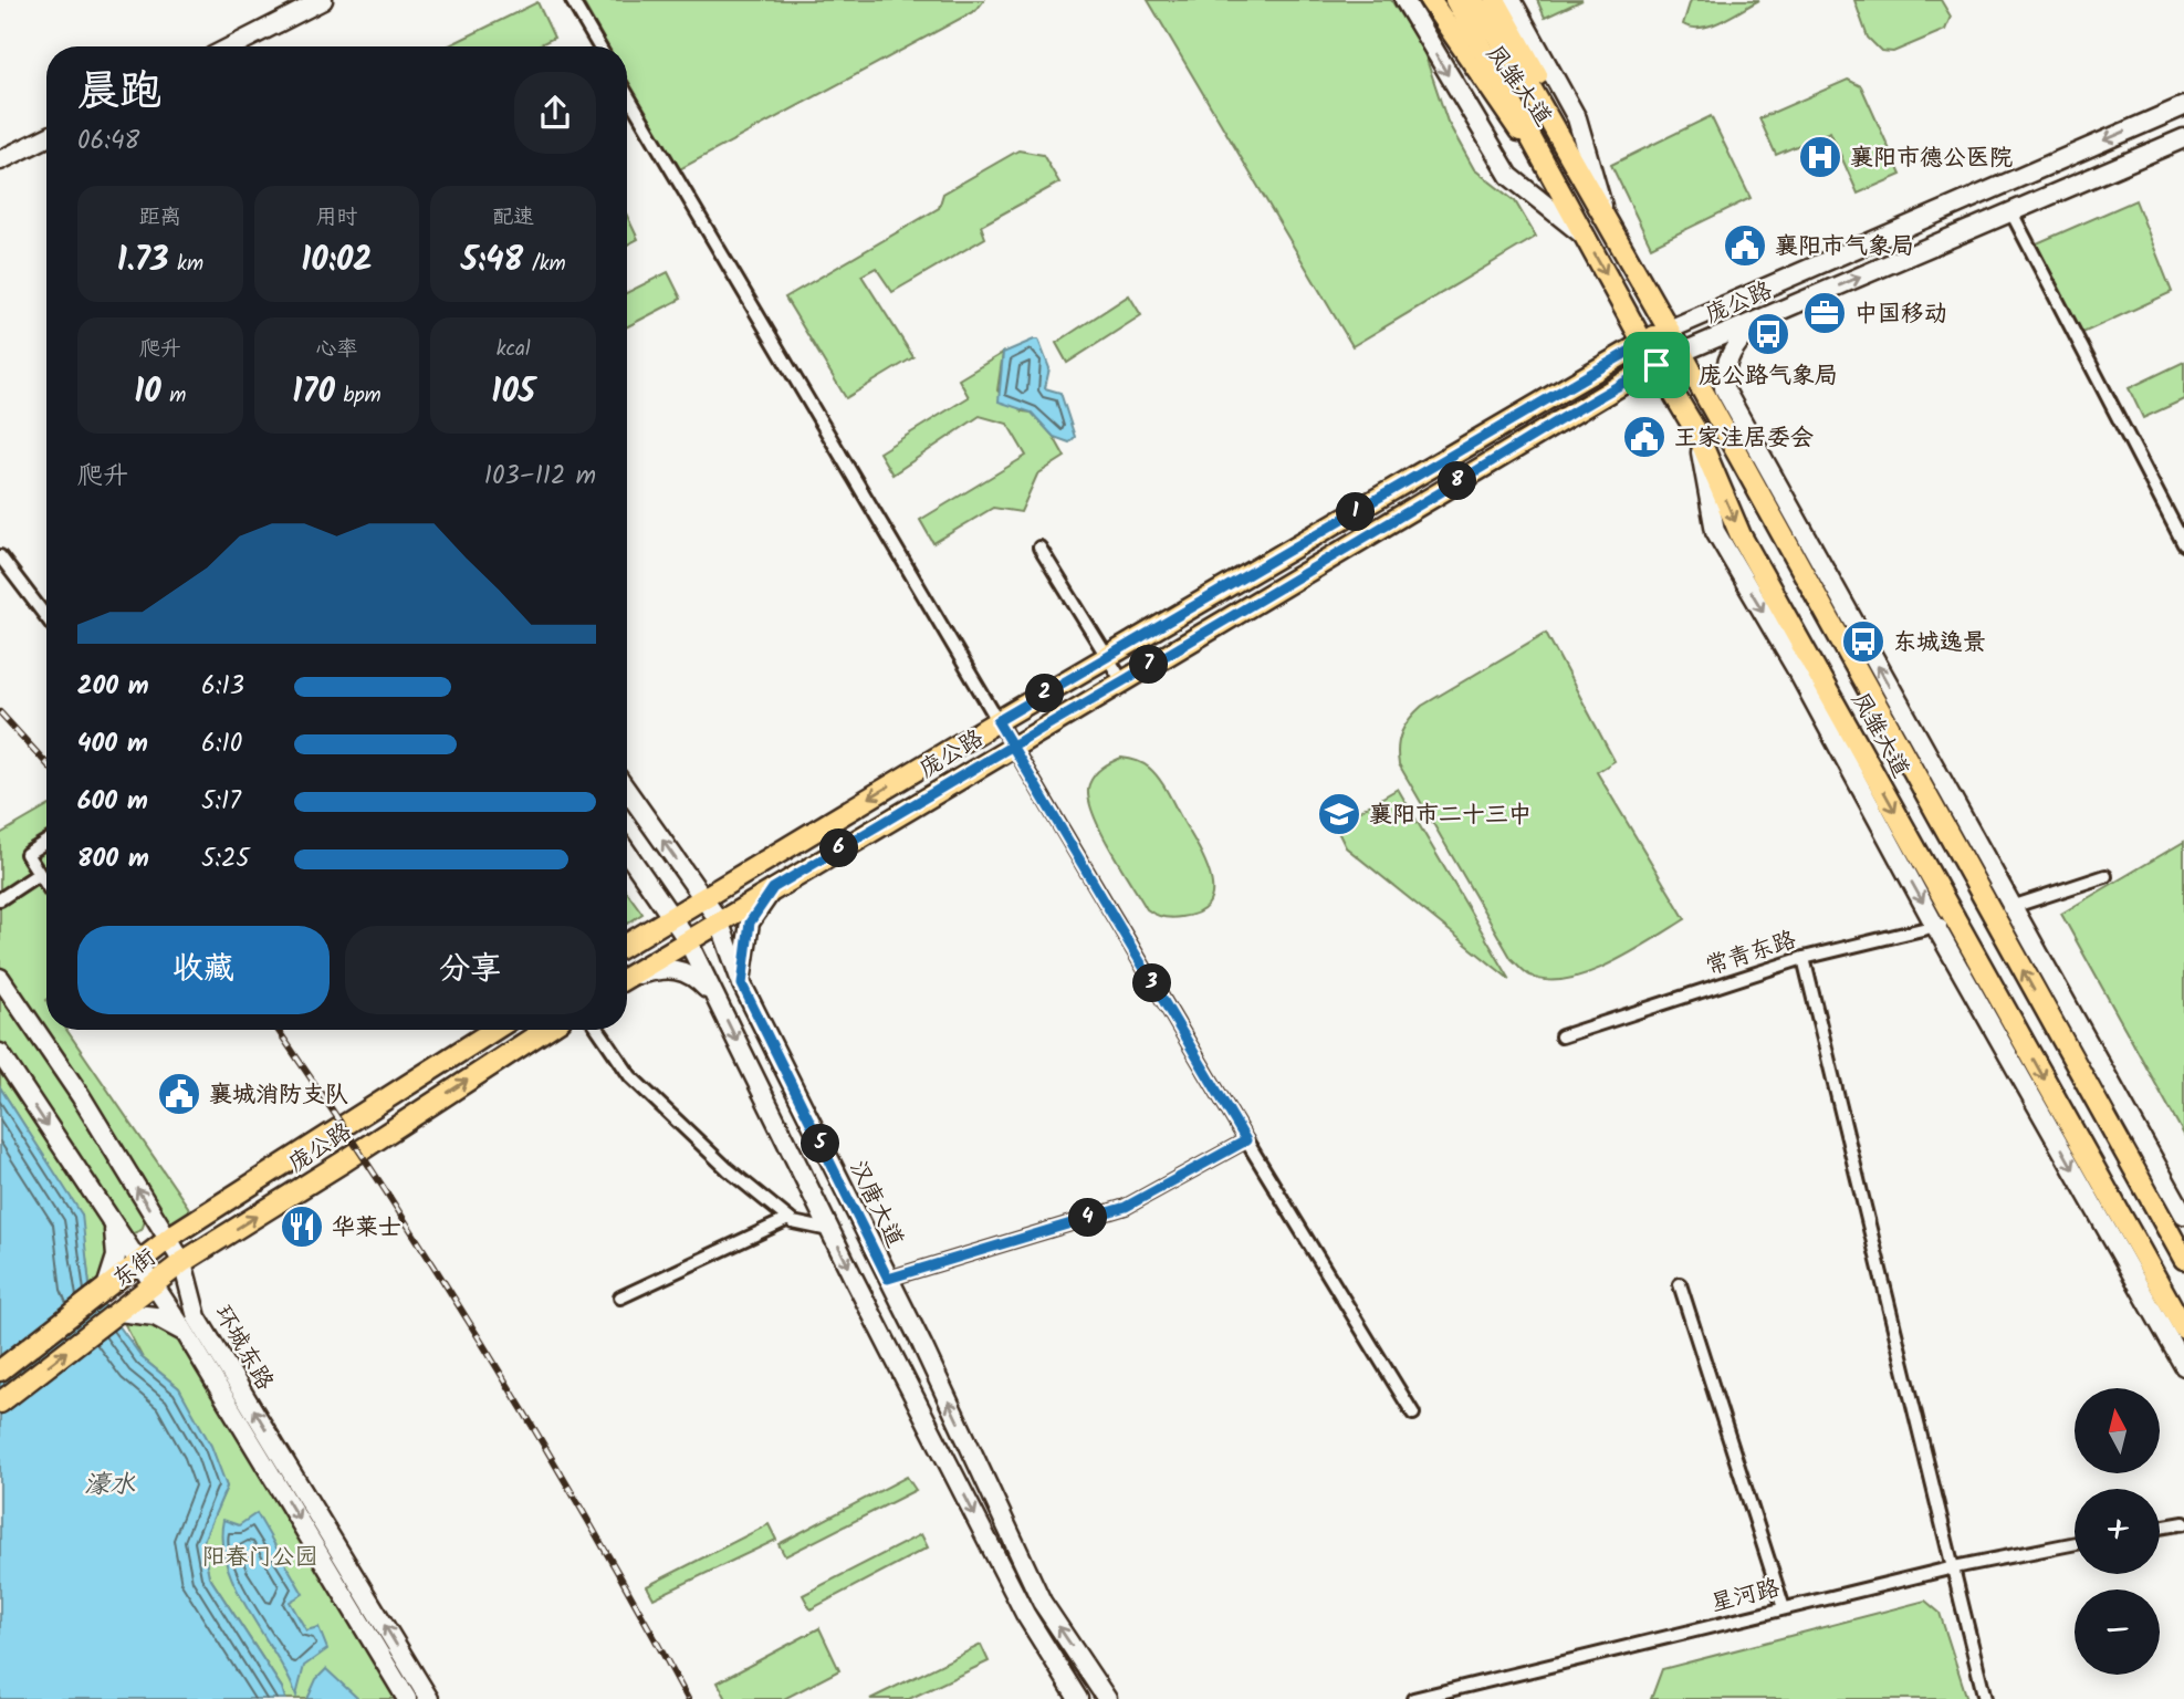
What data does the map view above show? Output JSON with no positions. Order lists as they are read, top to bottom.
{
  "streets": {
    "main road": [
      "凤雏大道",
      "庞公路",
      "汉唐大道",
      "东街",
      "环城东路"
    ],
    "street": ["常青东路", "星河路"]
  },
  "crossings": [
    ["凤雏大道", "庞公路"],
    ["凤雏大道", "常青东路"],
    ["庞公路", "汉唐大道"],
    ["庞公路", "东街"],
    ["庞公路", "环城东路"],
    ["东街", "环城东路"]
  ],
  "water": ["濠水"],
  "parks": ["阳春门公园"],
  "places": {
    "hospital": ["襄阳市德公医院"],
    "public building": ["襄阳市气象局", "王家洼居委会", "襄城消防支队"],
    "office": ["中国移动"],
    "bus stop": ["庞公路气象局", "东城逸景"],
    "school or university": ["襄阳市二十三中"],
    "restaurant": ["华莱士"]
  },
  "north": "top",
  "page": {
    "heading": ["晨跑", "06:48"],
    "stats": [
      ["距离", "1.73 km"],
      ["用时", "10:02"],
      ["配速", "5:48 /km"],
      ["爬升", "10 m"],
      ["心率", "170 bpm"],
      ["kcal", "105"]
    ],
    "chart": ["爬升", "103–112 m"],
    "pins": [
      "8",
      "1",
      "7",
      "2",
      "6",
      "3",
      "5",
      "4"
    ],
    "list": [
      {
        "name": "200 m",
        "note": "6:13"
      },
      {
        "name": "400 m",
        "note": "6:10"
      },
      {
        "name": "600 m",
        "note": "5:17"
      },
      {
        "name": "800 m",
        "note": "5:25"
      }
    ],
    "buttons": ["收藏", "分享"],
    "map_buttons": ["+", "−"]
  }
}
